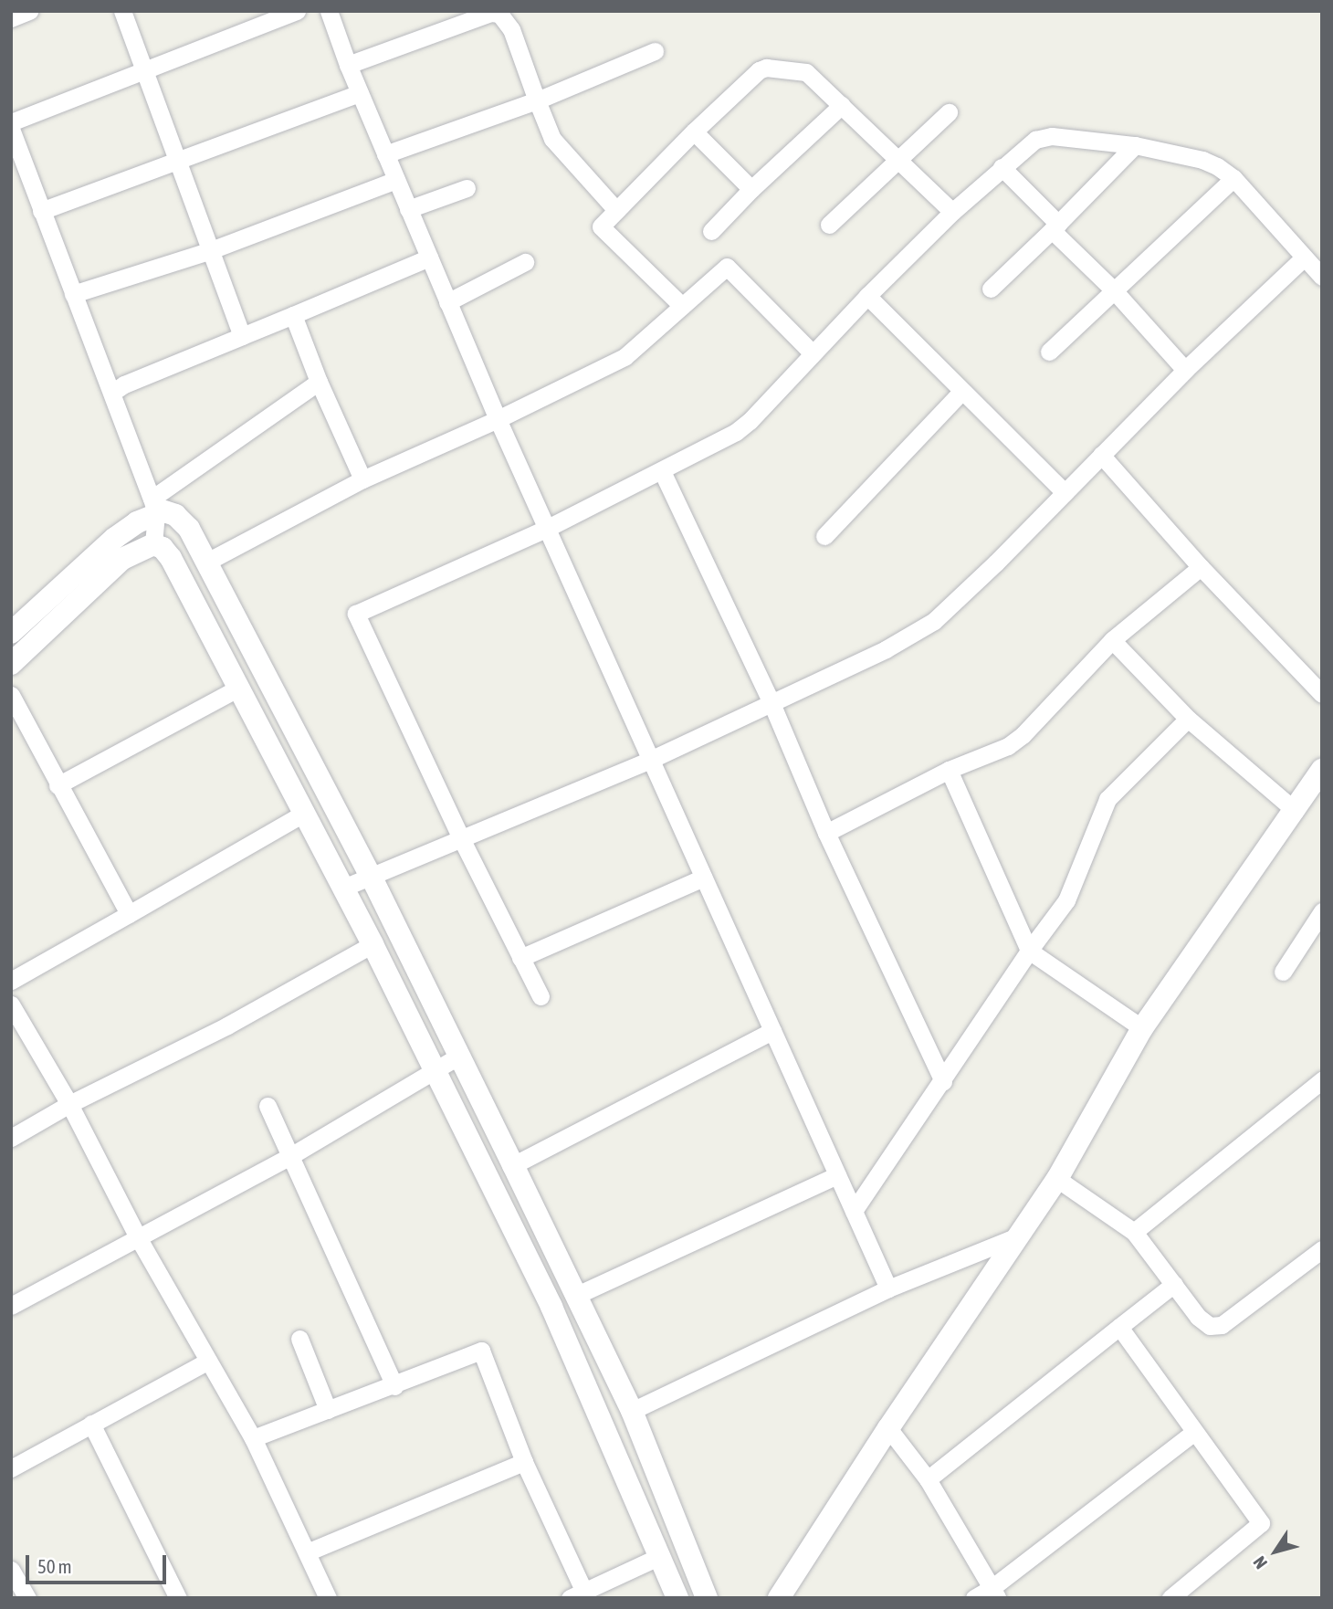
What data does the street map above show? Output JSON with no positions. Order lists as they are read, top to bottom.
{
  "scale_bar": "50 m",
  "north": "bottom left"
}
